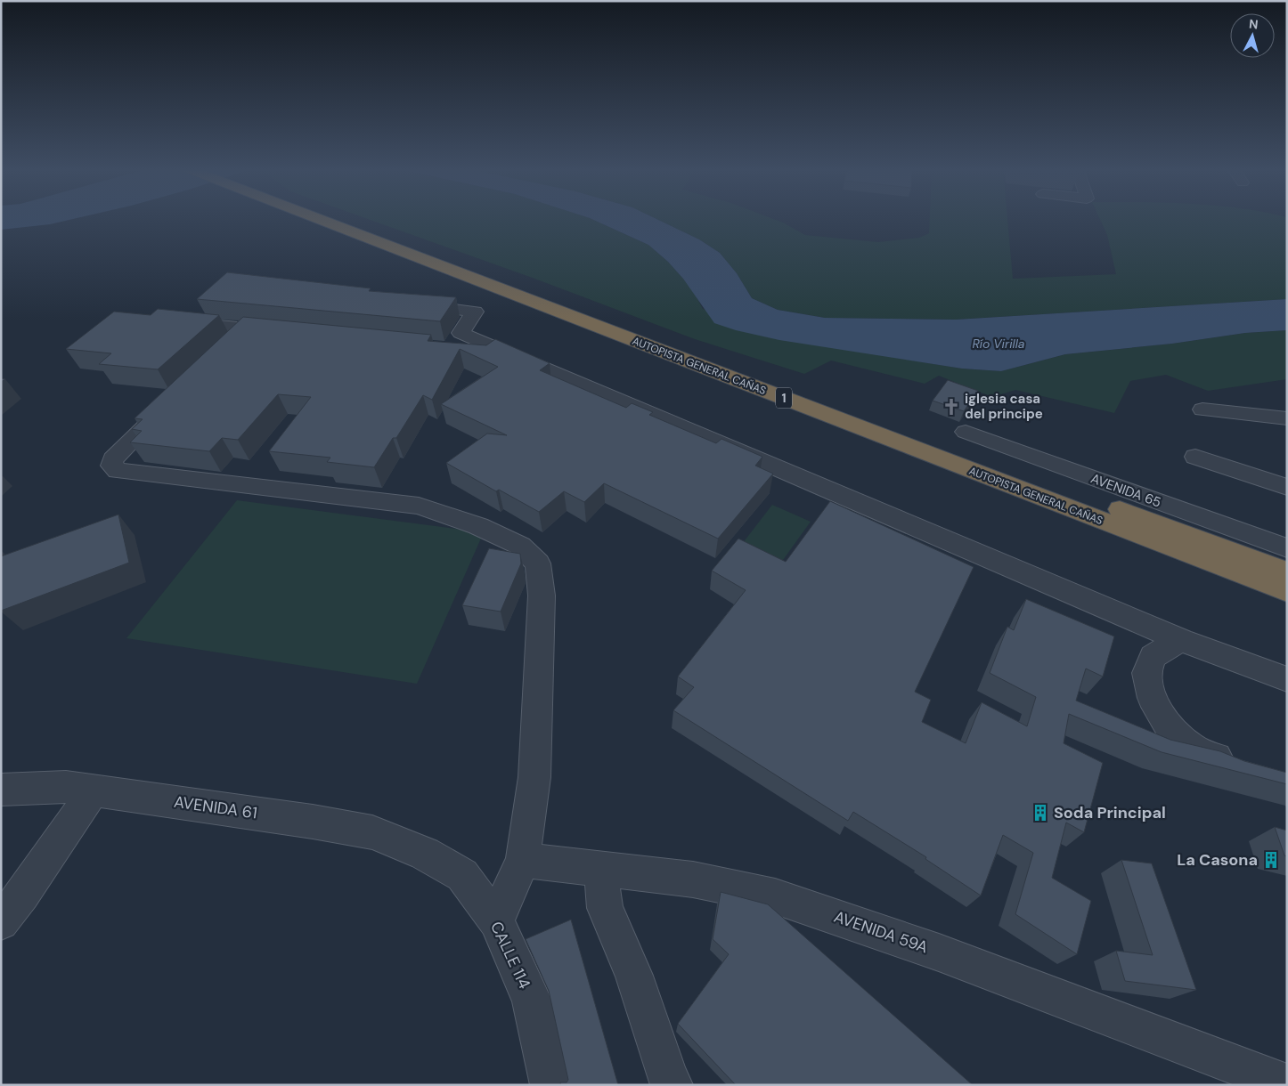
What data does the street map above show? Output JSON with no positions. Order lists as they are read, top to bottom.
{
  "streets": {
    "highway": ["AUTOPISTA GENERAL CAÑAS", "1"],
    "street": [
      "AVENIDA 65",
      "AVENIDA 61",
      "AVENIDA 59A",
      "CALLE 114"
    ]
  },
  "crossings": [
    ["AVENIDA 61", "CALLE 114"]
  ],
  "water": ["Río Virilla"],
  "places": {
    "church": ["iglesia casa del principe"],
    "building": ["Soda Principal", "La Casona"]
  },
  "north": "top"
}
